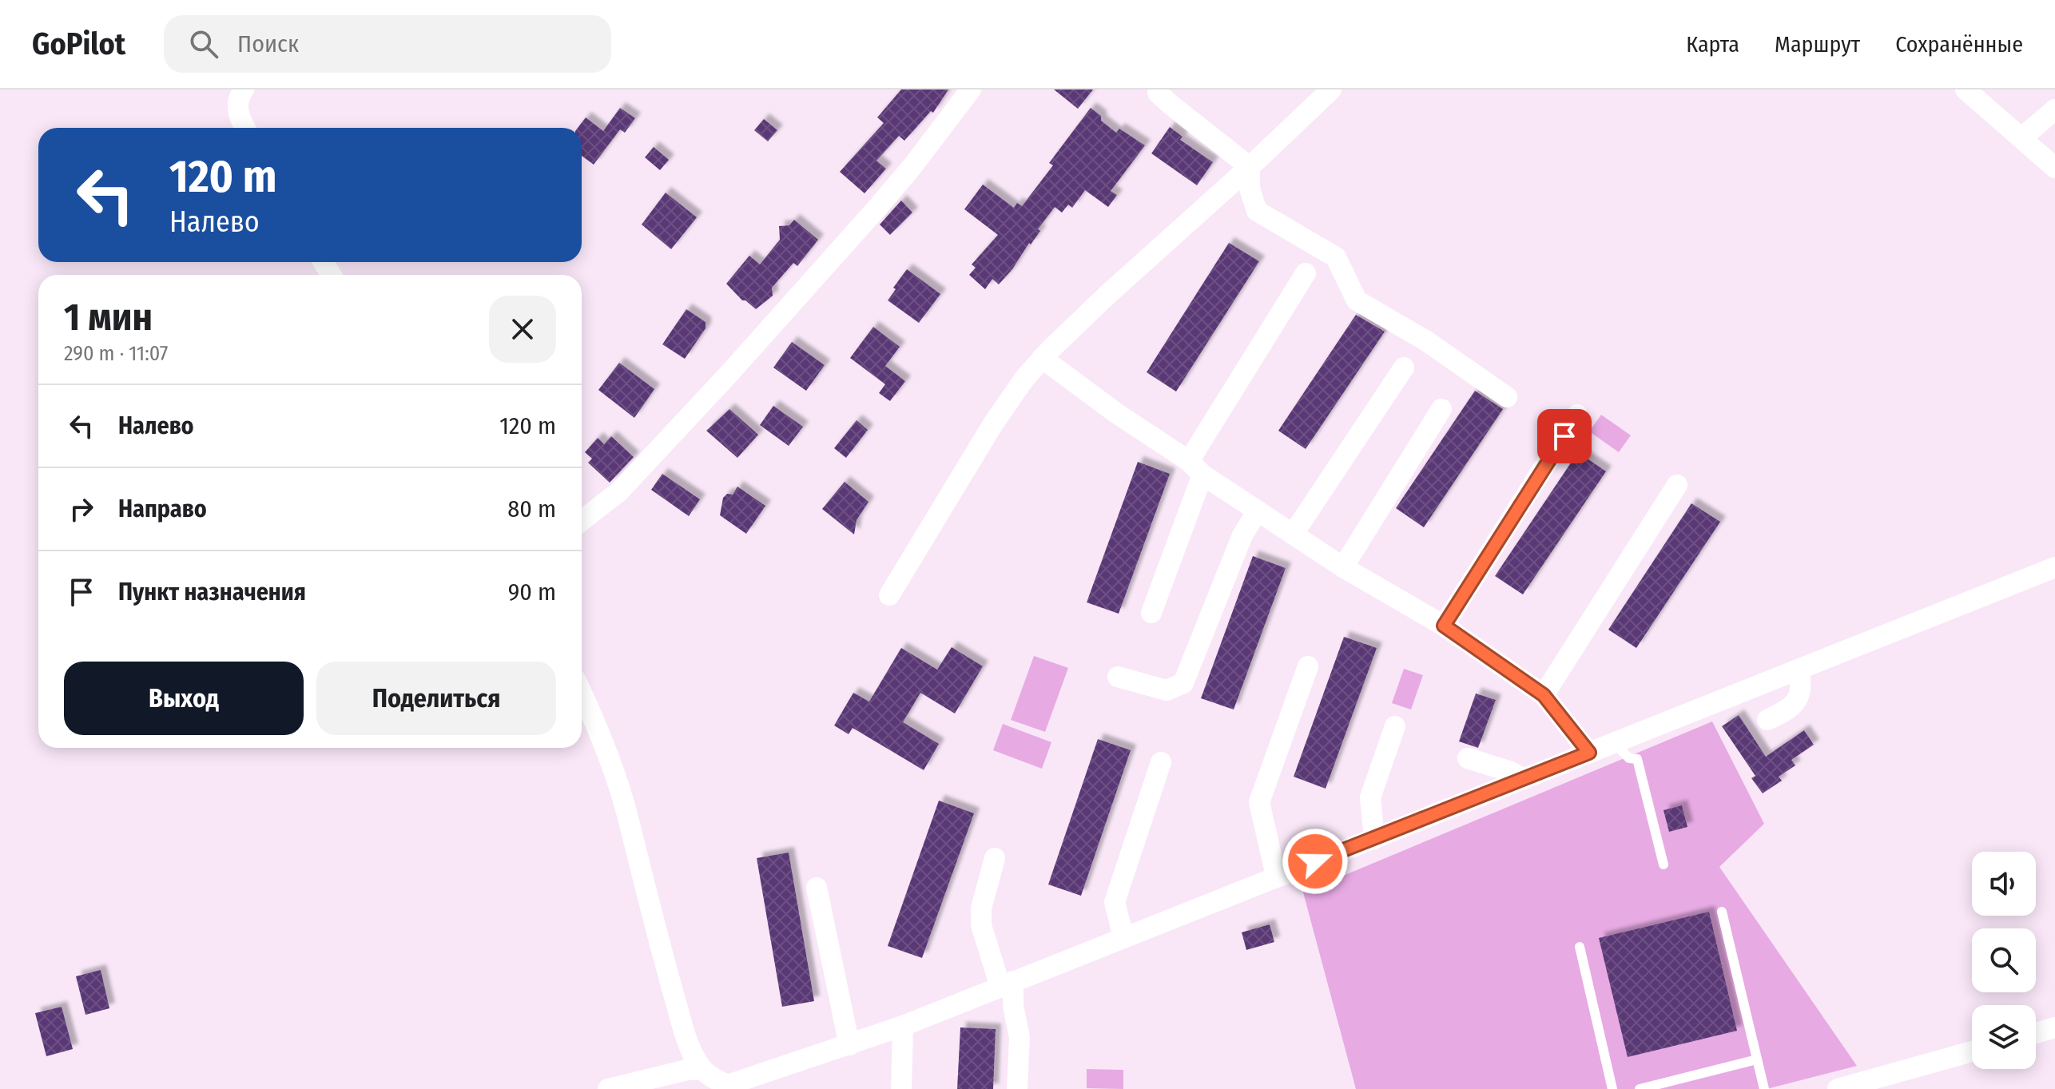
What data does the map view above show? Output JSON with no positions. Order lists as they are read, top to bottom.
{
  "page": {
    "header": "GoPilot",
    "search": "Поиск",
    "nav": ["Карта", "Маршрут", "Сохранённые"],
    "turn": ["120 m", "Налево"],
    "heading": ["1 мин", "290 m · 11:07"],
    "list": [
      {
        "name": "Налево",
        "value": "120 m"
      },
      {
        "name": "Направо",
        "value": "80 m"
      },
      {
        "name": "Пункт назначения",
        "value": "90 m"
      }
    ],
    "buttons": ["Выход", "Поделиться"]
  }
}
